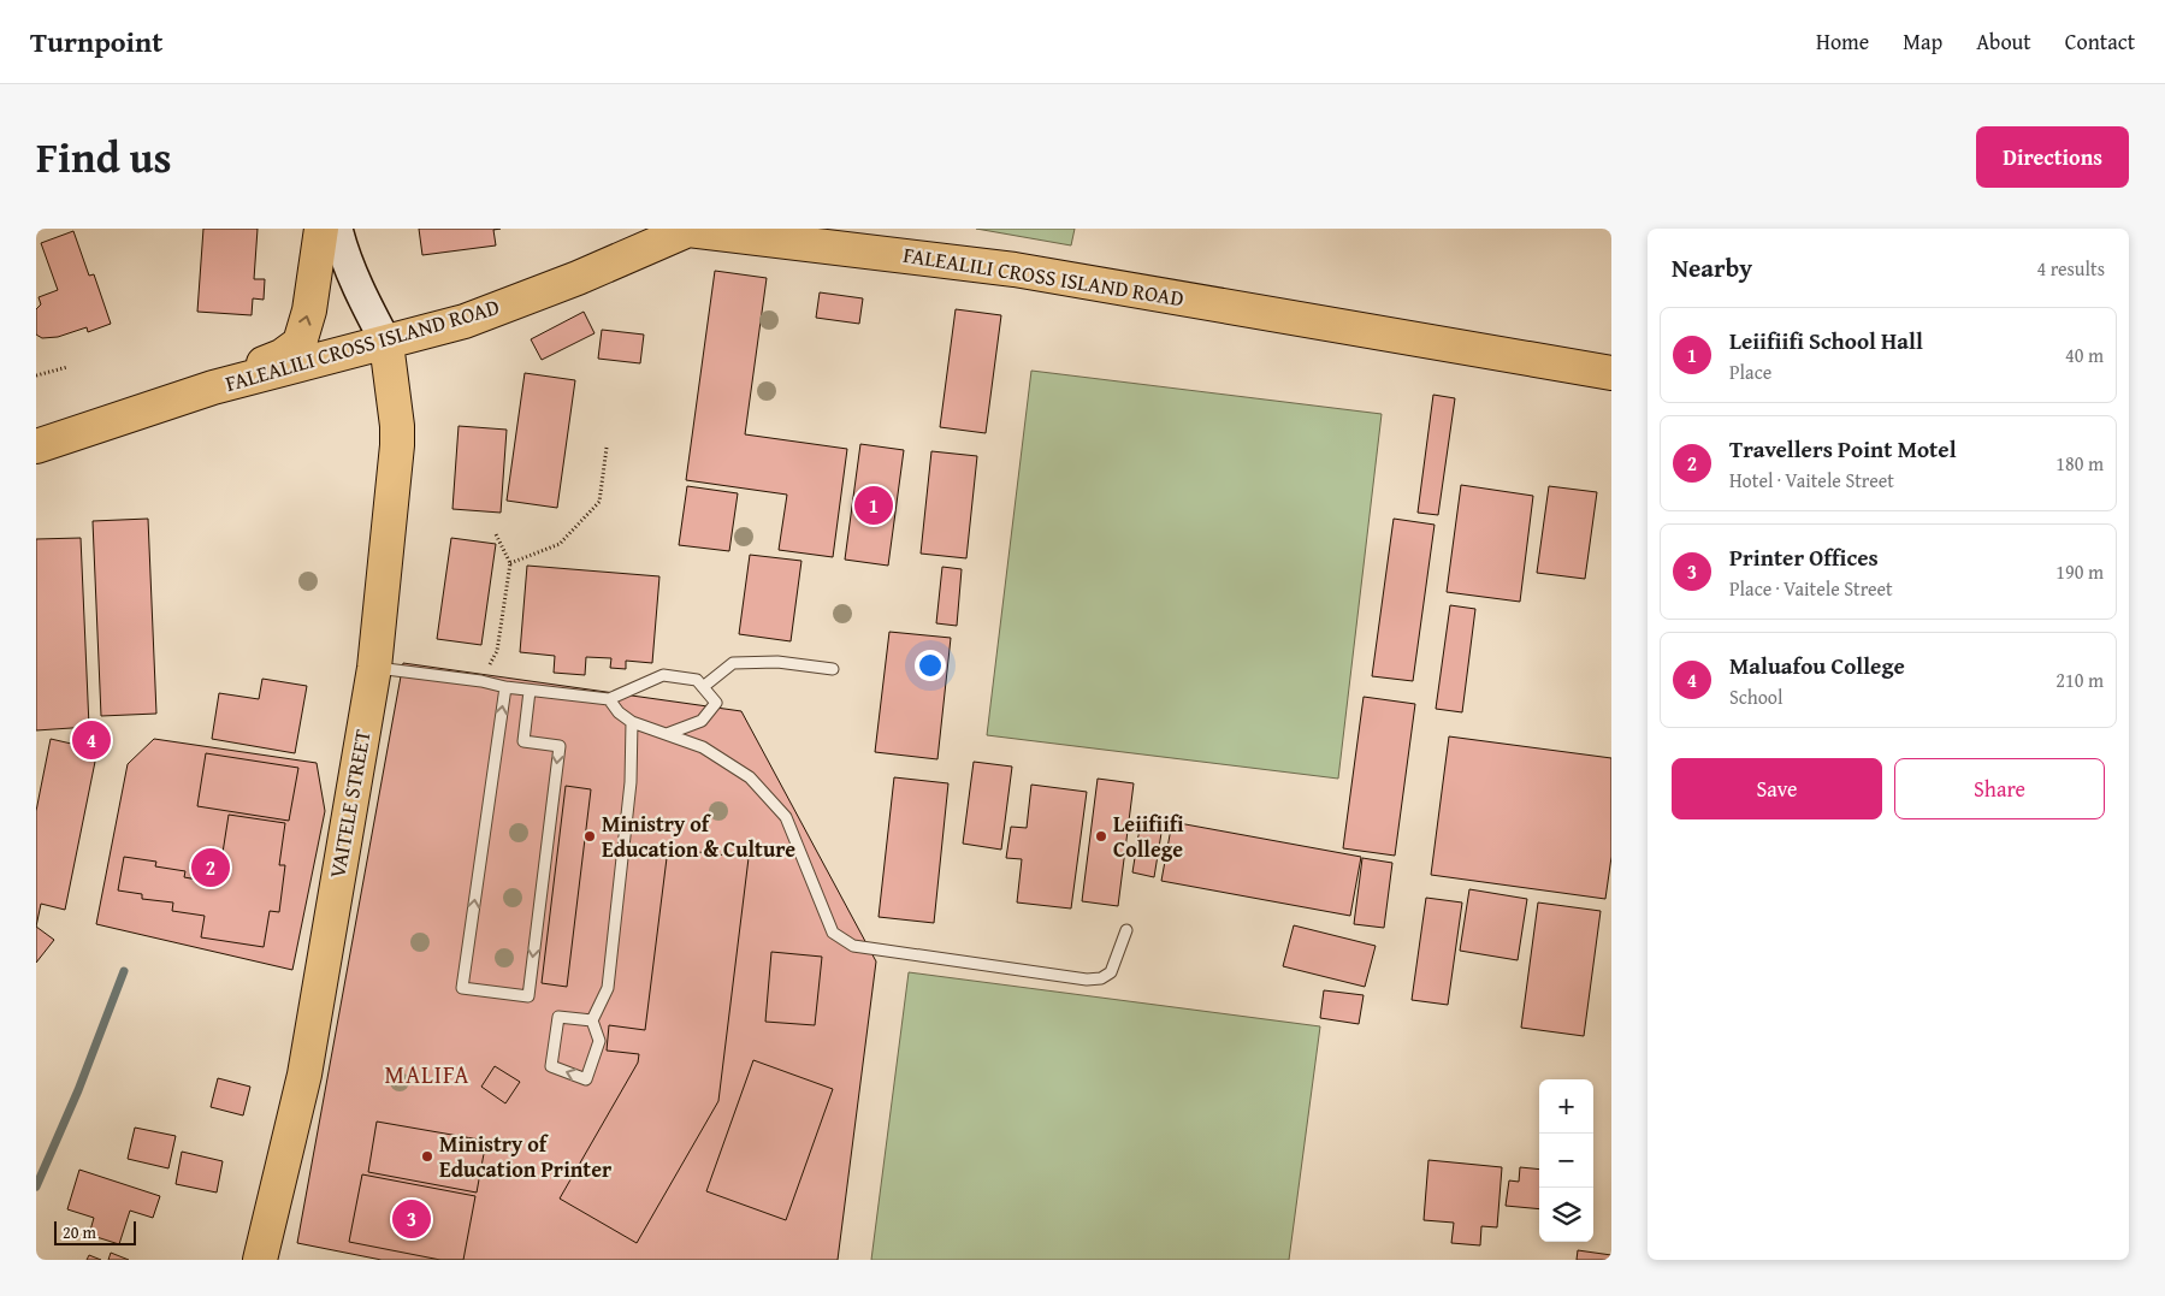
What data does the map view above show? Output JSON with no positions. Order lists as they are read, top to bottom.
{
  "streets": {
    "main road": ["FALEALILI CROSS ISLAND ROAD", "VAITELE STREET"]
  },
  "crossings": [
    ["FALEALILI CROSS ISLAND ROAD", "VAITELE STREET"]
  ],
  "districts": ["MALIFA"],
  "places": ["Ministry of Education & Culture", "Leiifiifi College", "Ministry of Education Printer"],
  "scale_bar": "20 m",
  "page": {
    "header": "Turnpoint",
    "nav": [
      "Home",
      "Map",
      "About",
      "Contact"
    ],
    "title": "Find us",
    "buttons": [
      "Directions",
      ["Save", "Share"]
    ],
    "heading": ["Nearby", "4 results"],
    "list": [
      {
        "mark": "1",
        "name": "Leiifiifi School Hall",
        "note": "Place",
        "value": "40 m"
      },
      {
        "mark": "2",
        "name": "Travellers Point Motel",
        "note": "Hotel · Vaitele Street",
        "value": "180 m"
      },
      {
        "mark": "3",
        "name": "Printer Offices",
        "note": "Place · Vaitele Street",
        "value": "190 m"
      },
      {
        "mark": "4",
        "name": "Maluafou College",
        "note": "School",
        "value": "210 m"
      }
    ],
    "pins": [
      "1",
      "4",
      "2",
      "3"
    ],
    "map_buttons": ["+", "−"],
    "scale": "20 m"
  }
}
